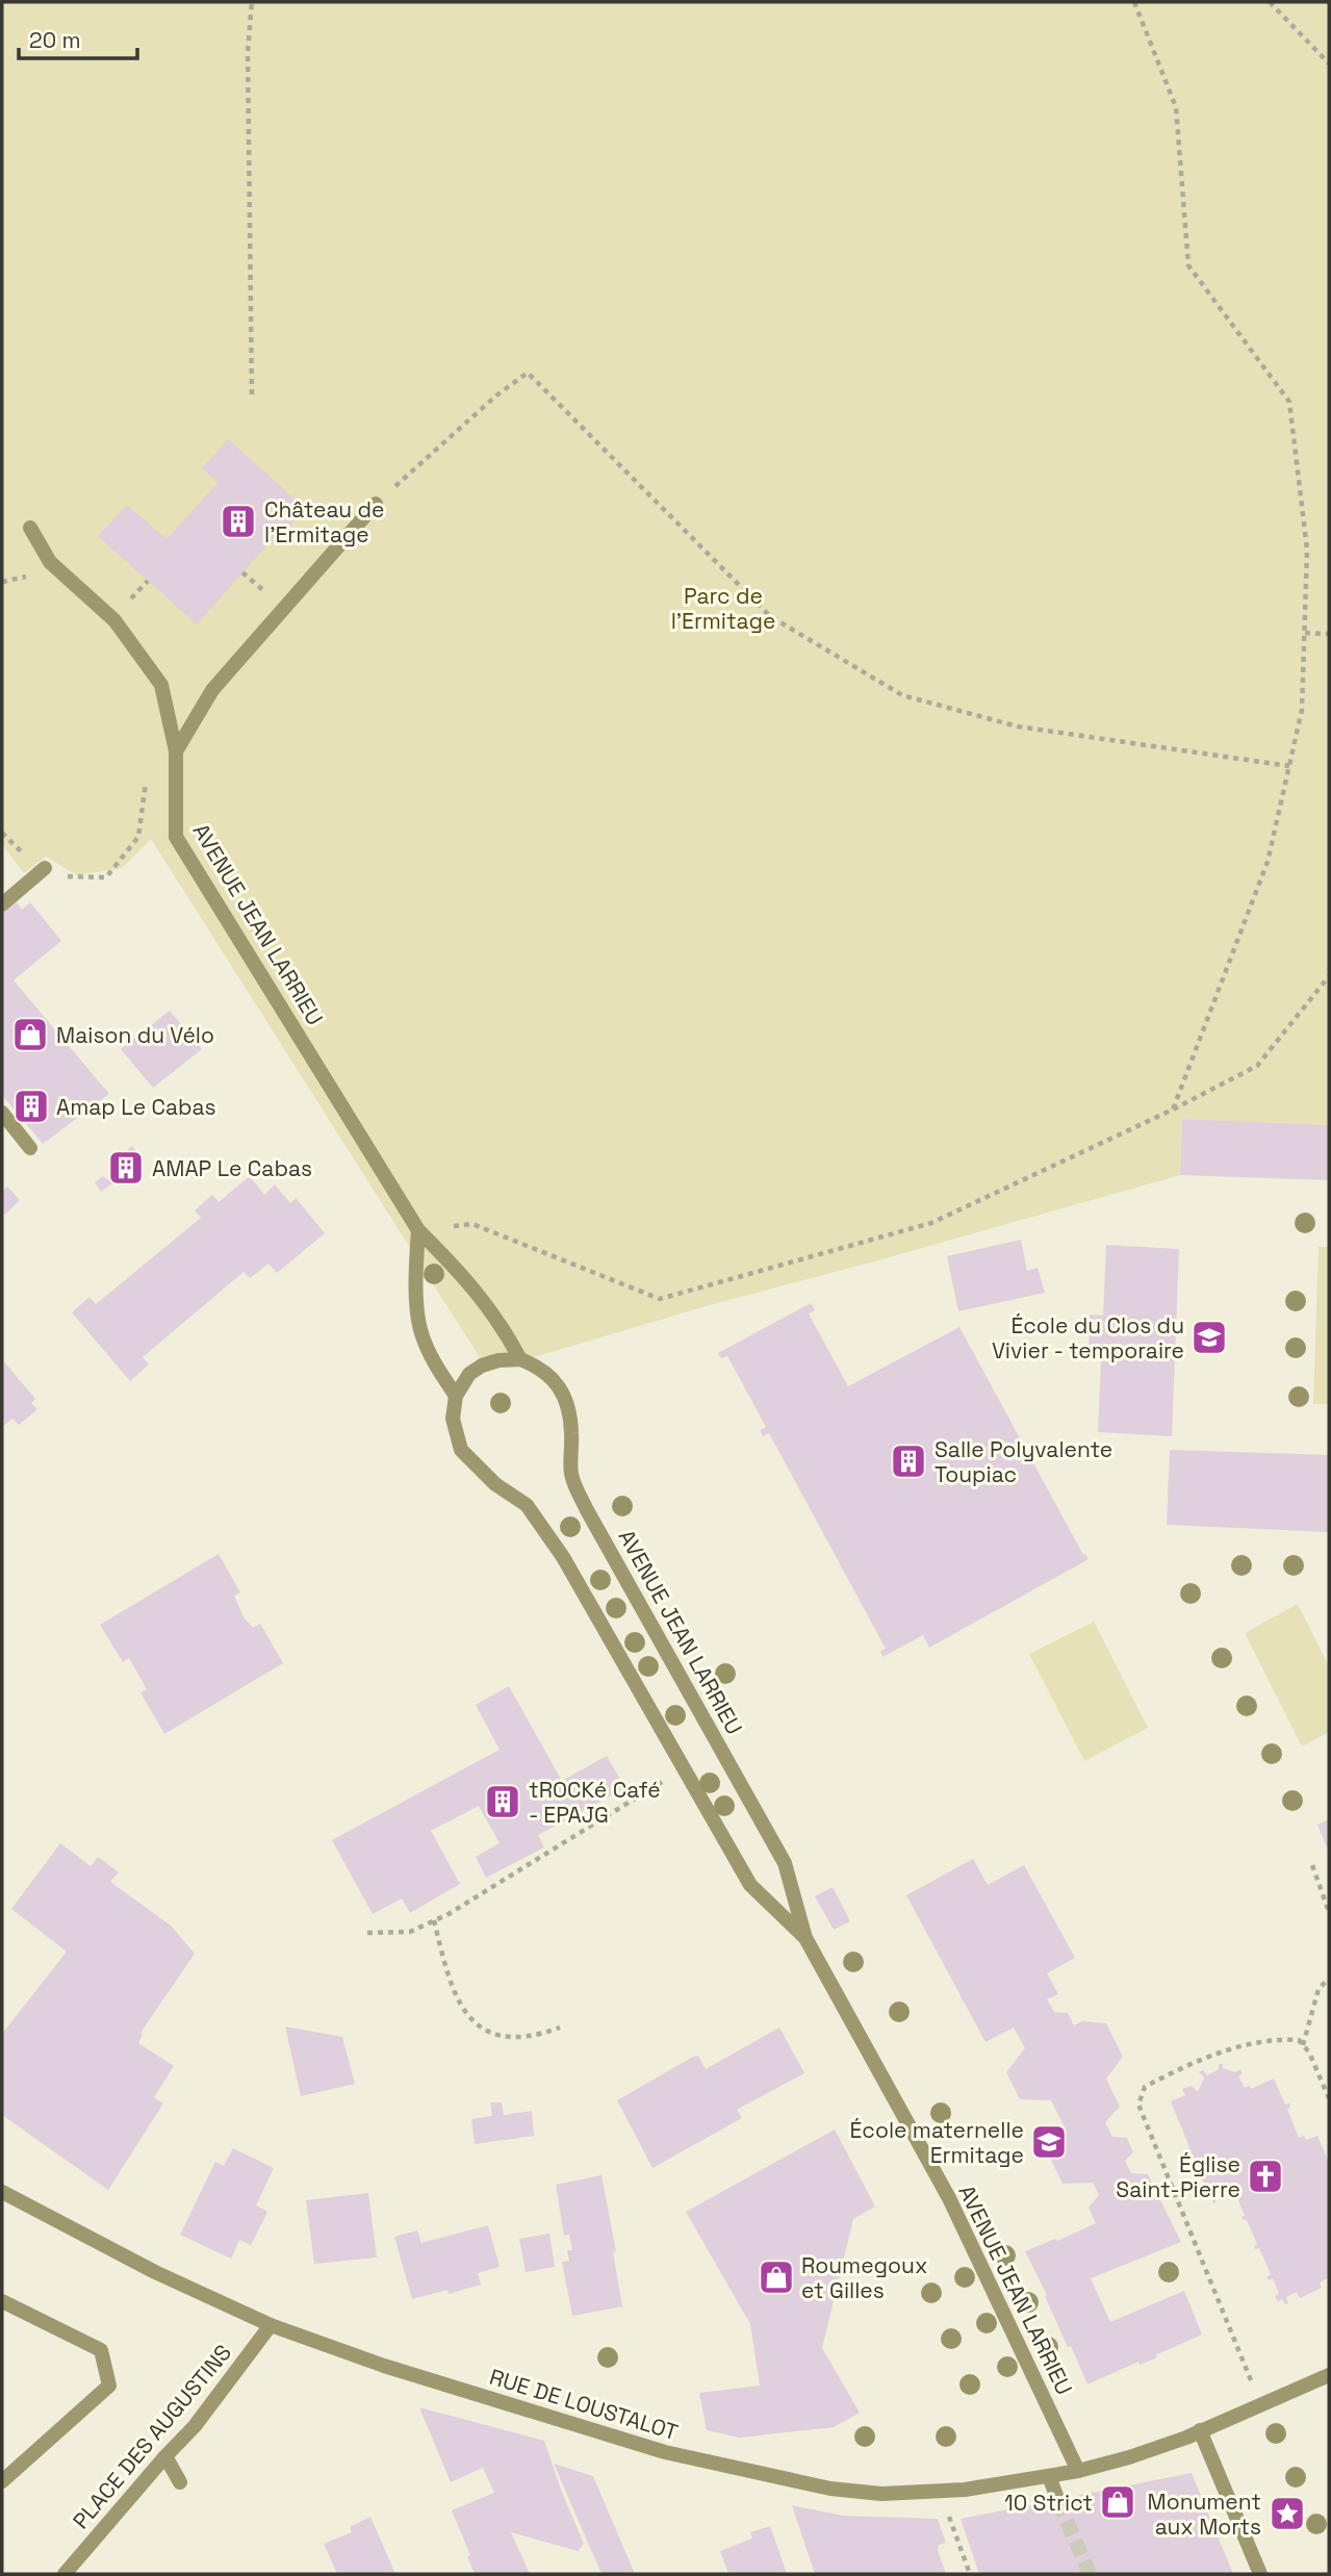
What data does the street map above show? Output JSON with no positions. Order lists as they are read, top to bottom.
{
  "streets": {
    "street": ["AVENUE JEAN LARRIEU", "RUE DE LOUSTALOT", "PLACE DES AUGUSTINS"]
  },
  "crossings": [
    ["AVENUE JEAN LARRIEU", "RUE DE LOUSTALOT"],
    ["RUE DE LOUSTALOT", "PLACE DES AUGUSTINS"]
  ],
  "parks": ["Parc de l'Ermitage"],
  "places": {
    "building": [
      "Château de l'Ermitage",
      "Amap Le Cabas",
      "AMAP Le Cabas",
      "Salle Polyvalente Toupiac",
      "tROCKé Café - EPAJG"
    ],
    "shop": ["Maison du Vélo", "Roumegoux et Gilles", "10 Strict"],
    "school or university": ["École du Clos du Vivier - temporaire", "École maternelle Ermitage"],
    "church": ["Église Saint-Pierre"],
    "place": ["Monument aux Morts"]
  },
  "scale_bar": "20 m"
}
